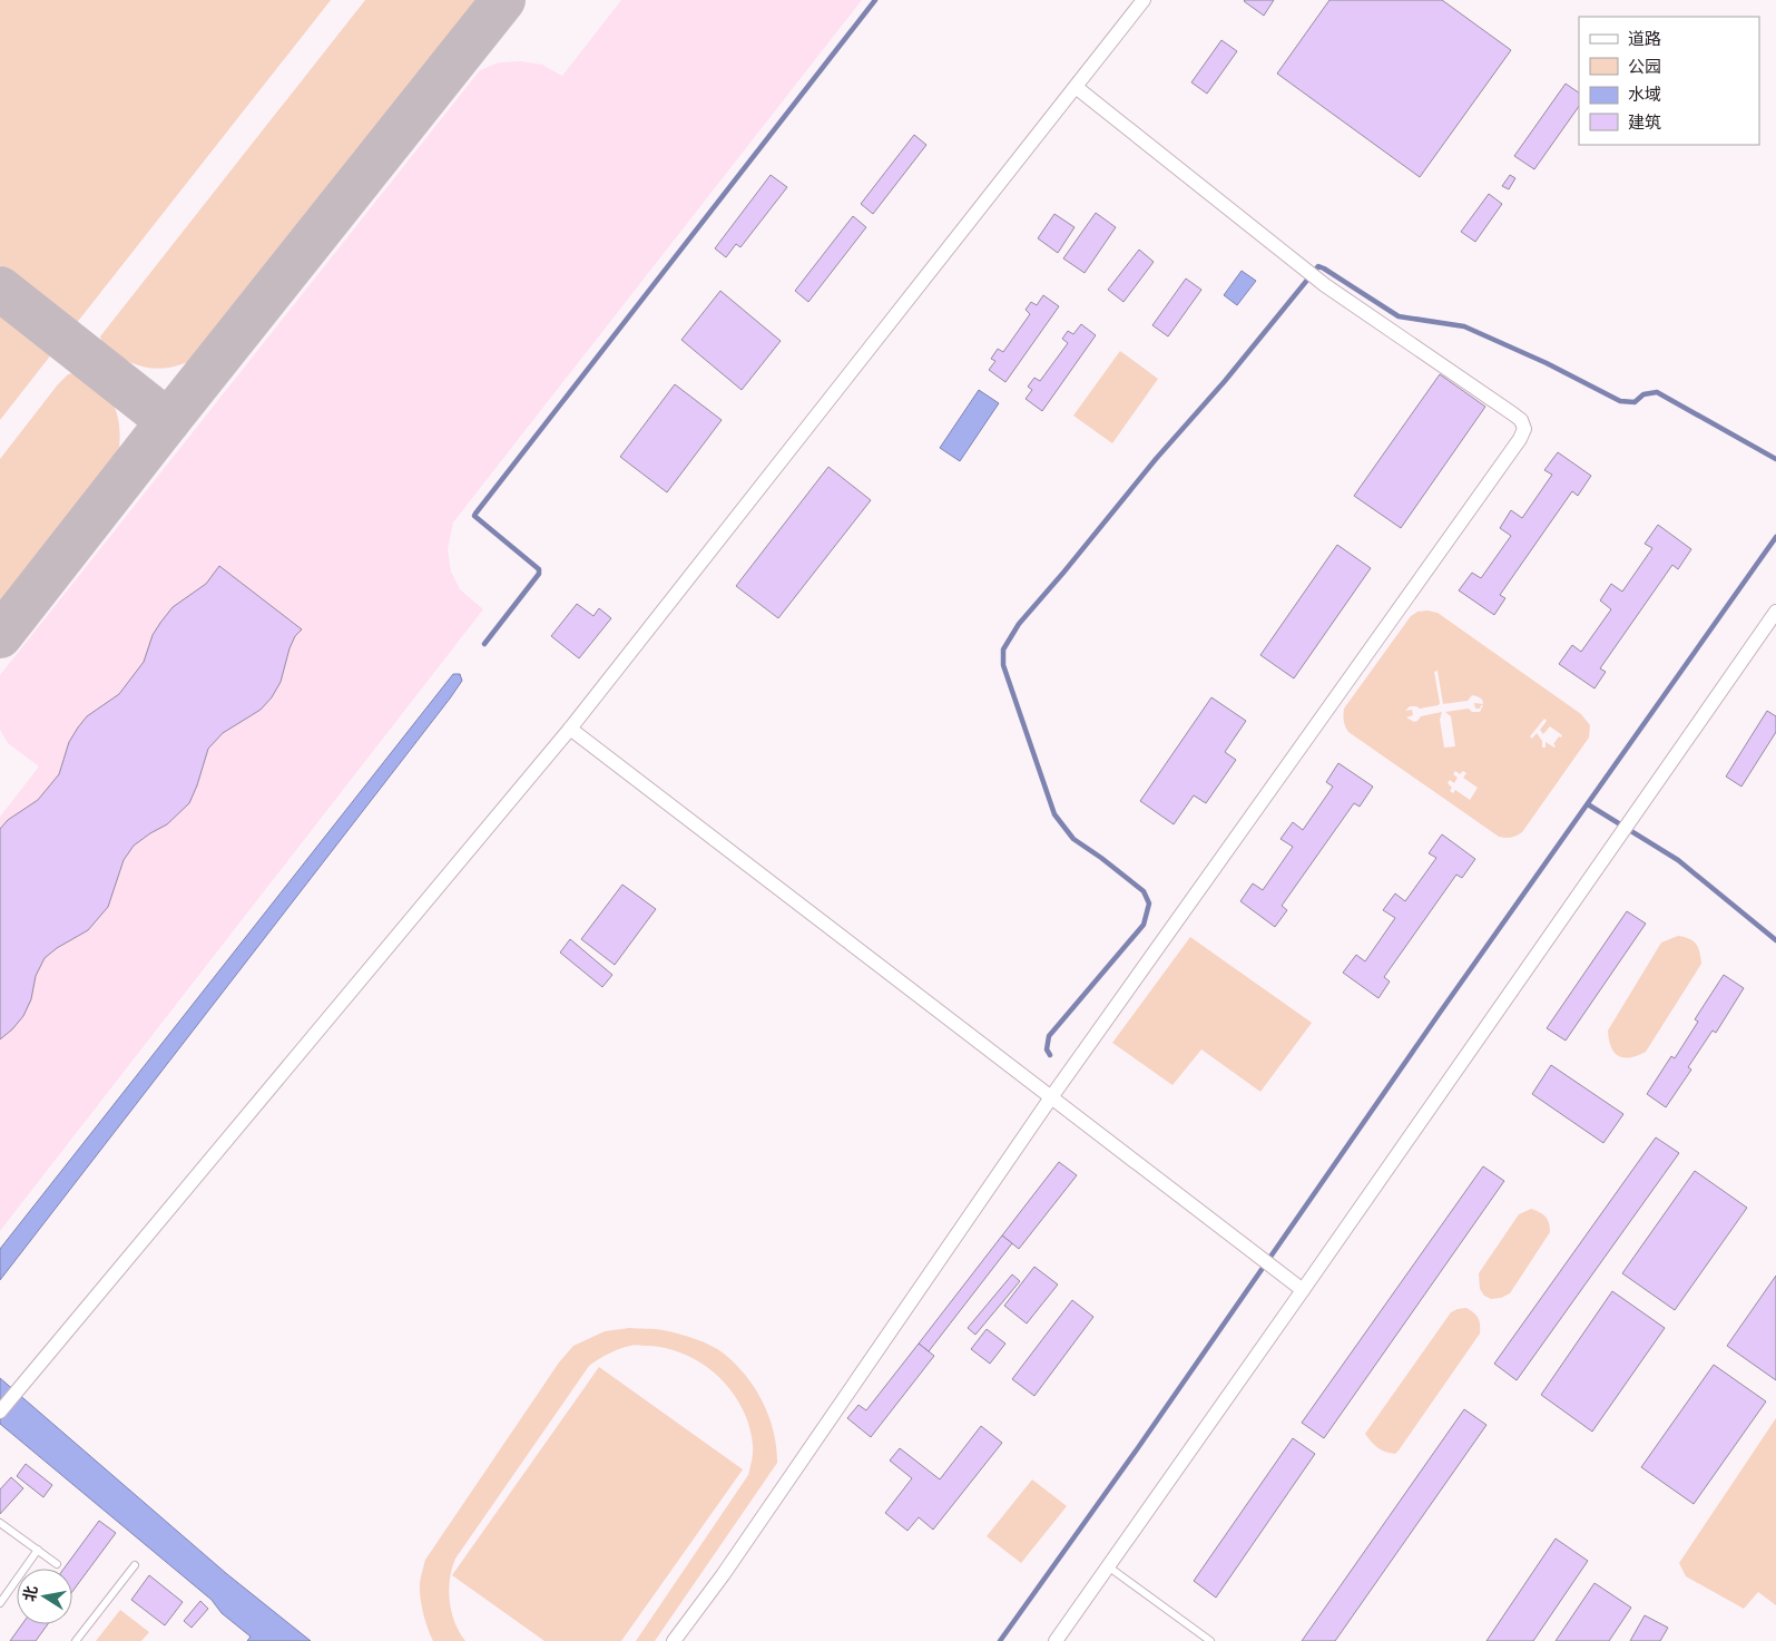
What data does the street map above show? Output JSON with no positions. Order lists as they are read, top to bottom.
{
  "legend": [
    "道路",
    "公园",
    "水域",
    "建筑"
  ],
  "north": "left"
}
